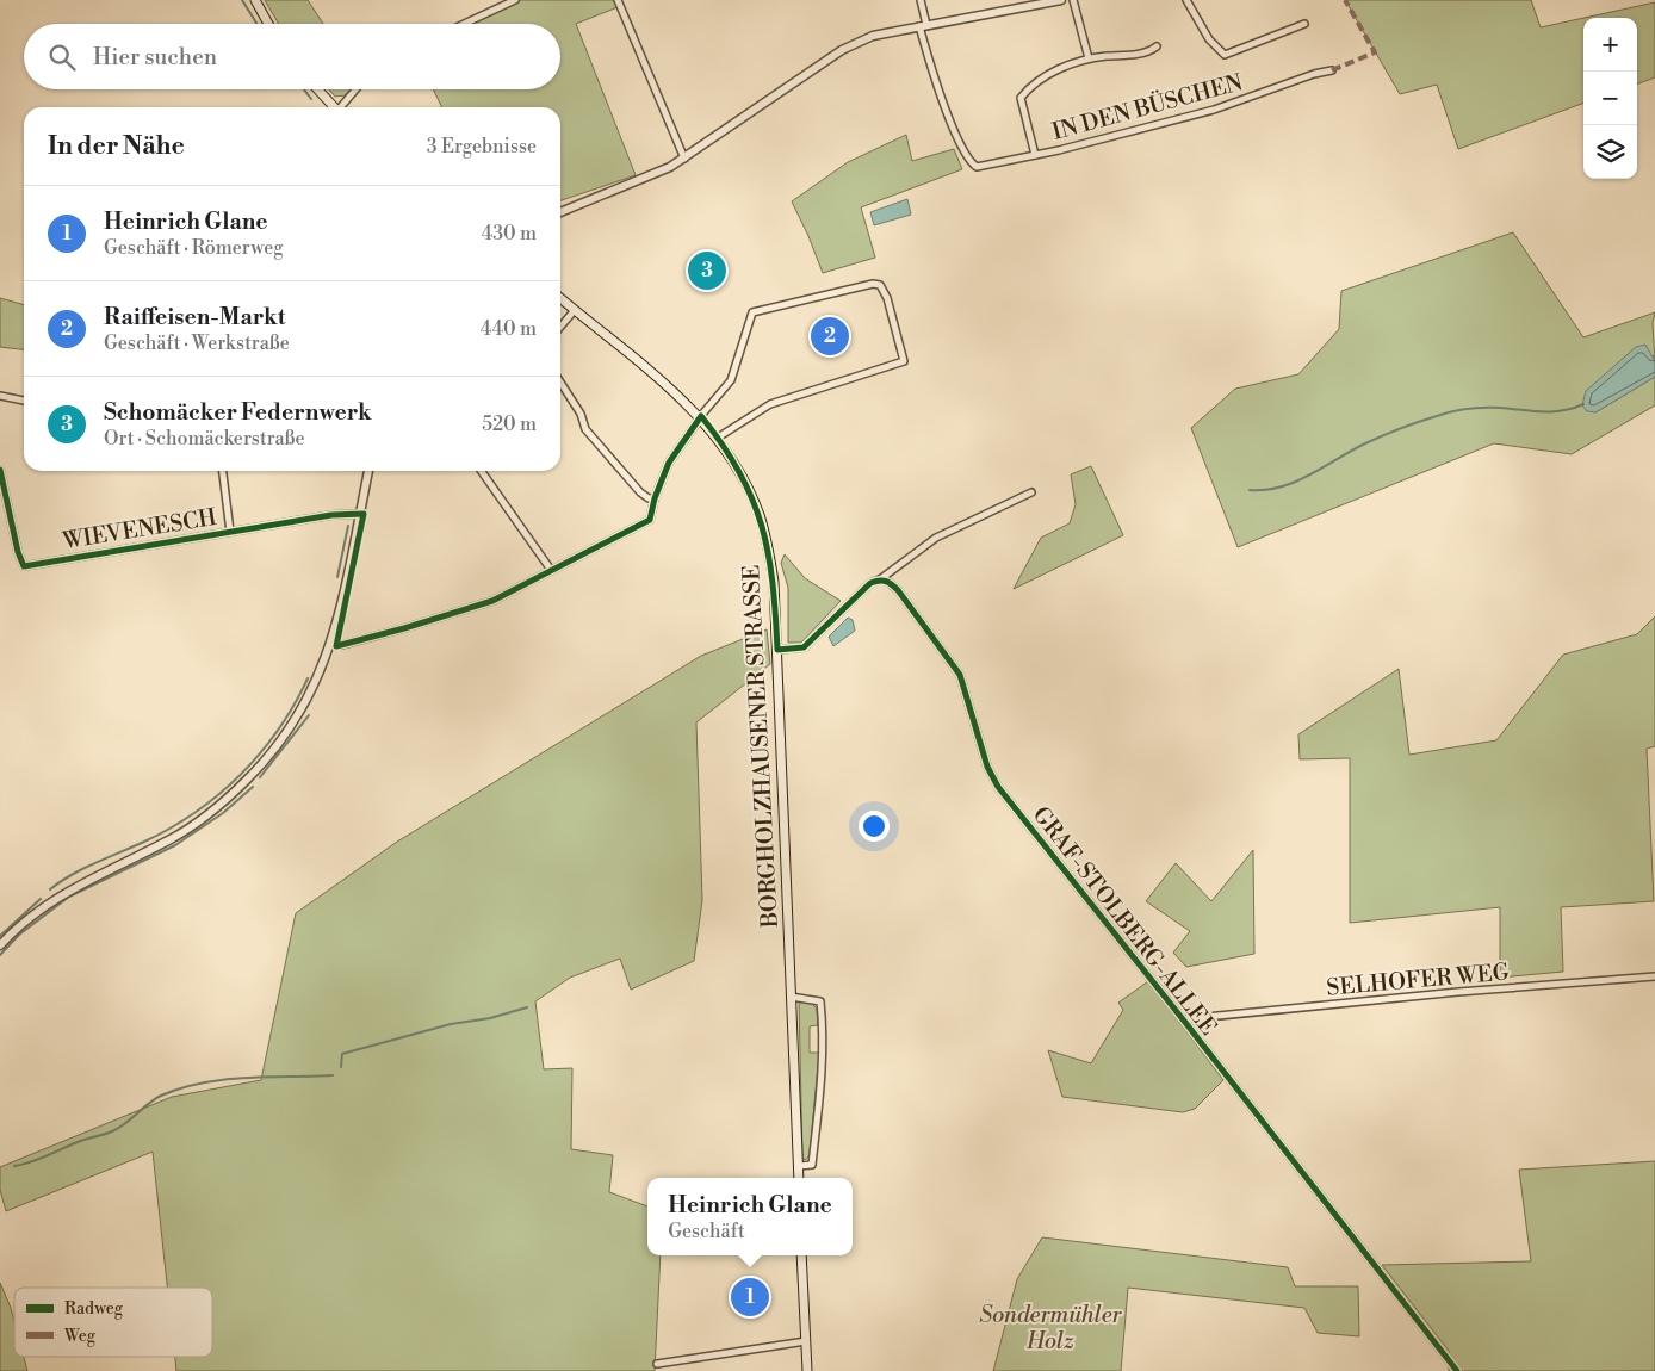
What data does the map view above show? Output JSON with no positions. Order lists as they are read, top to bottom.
{
  "streets": {
    "main road": ["BORGHOLZHAUSENER STRASSE"],
    "street": [
      "IN DEN BÜSCHEN",
      "WIEVENESCH",
      "GRAF-STOLBERG-ALLEE",
      "SELHOFER WEG"
    ]
  },
  "crossings": [
    ["GRAF-STOLBERG-ALLEE", "SELHOFER WEG"]
  ],
  "parks": ["Sondermühler Holz"],
  "legend": ["Radweg", "Weg"],
  "page": {
    "map_buttons": ["+", "−"],
    "search": "Hier suchen",
    "heading": ["In der Nähe", "3 Ergebnisse"],
    "list": [
      {
        "mark": "1",
        "name": "Heinrich Glane",
        "note": "Geschäft · Römerweg",
        "value": "430 m"
      },
      {
        "mark": "2",
        "name": "Raiffeisen-Markt",
        "note": "Geschäft · Werkstraße",
        "value": "440 m"
      },
      {
        "mark": "3",
        "name": "Schomäcker Federnwerk",
        "note": "Ort · Schomäckerstraße",
        "value": "520 m"
      }
    ],
    "pins": ["3", "2", "1"],
    "popup": ["Heinrich Glane", "Geschäft"]
  }
}
